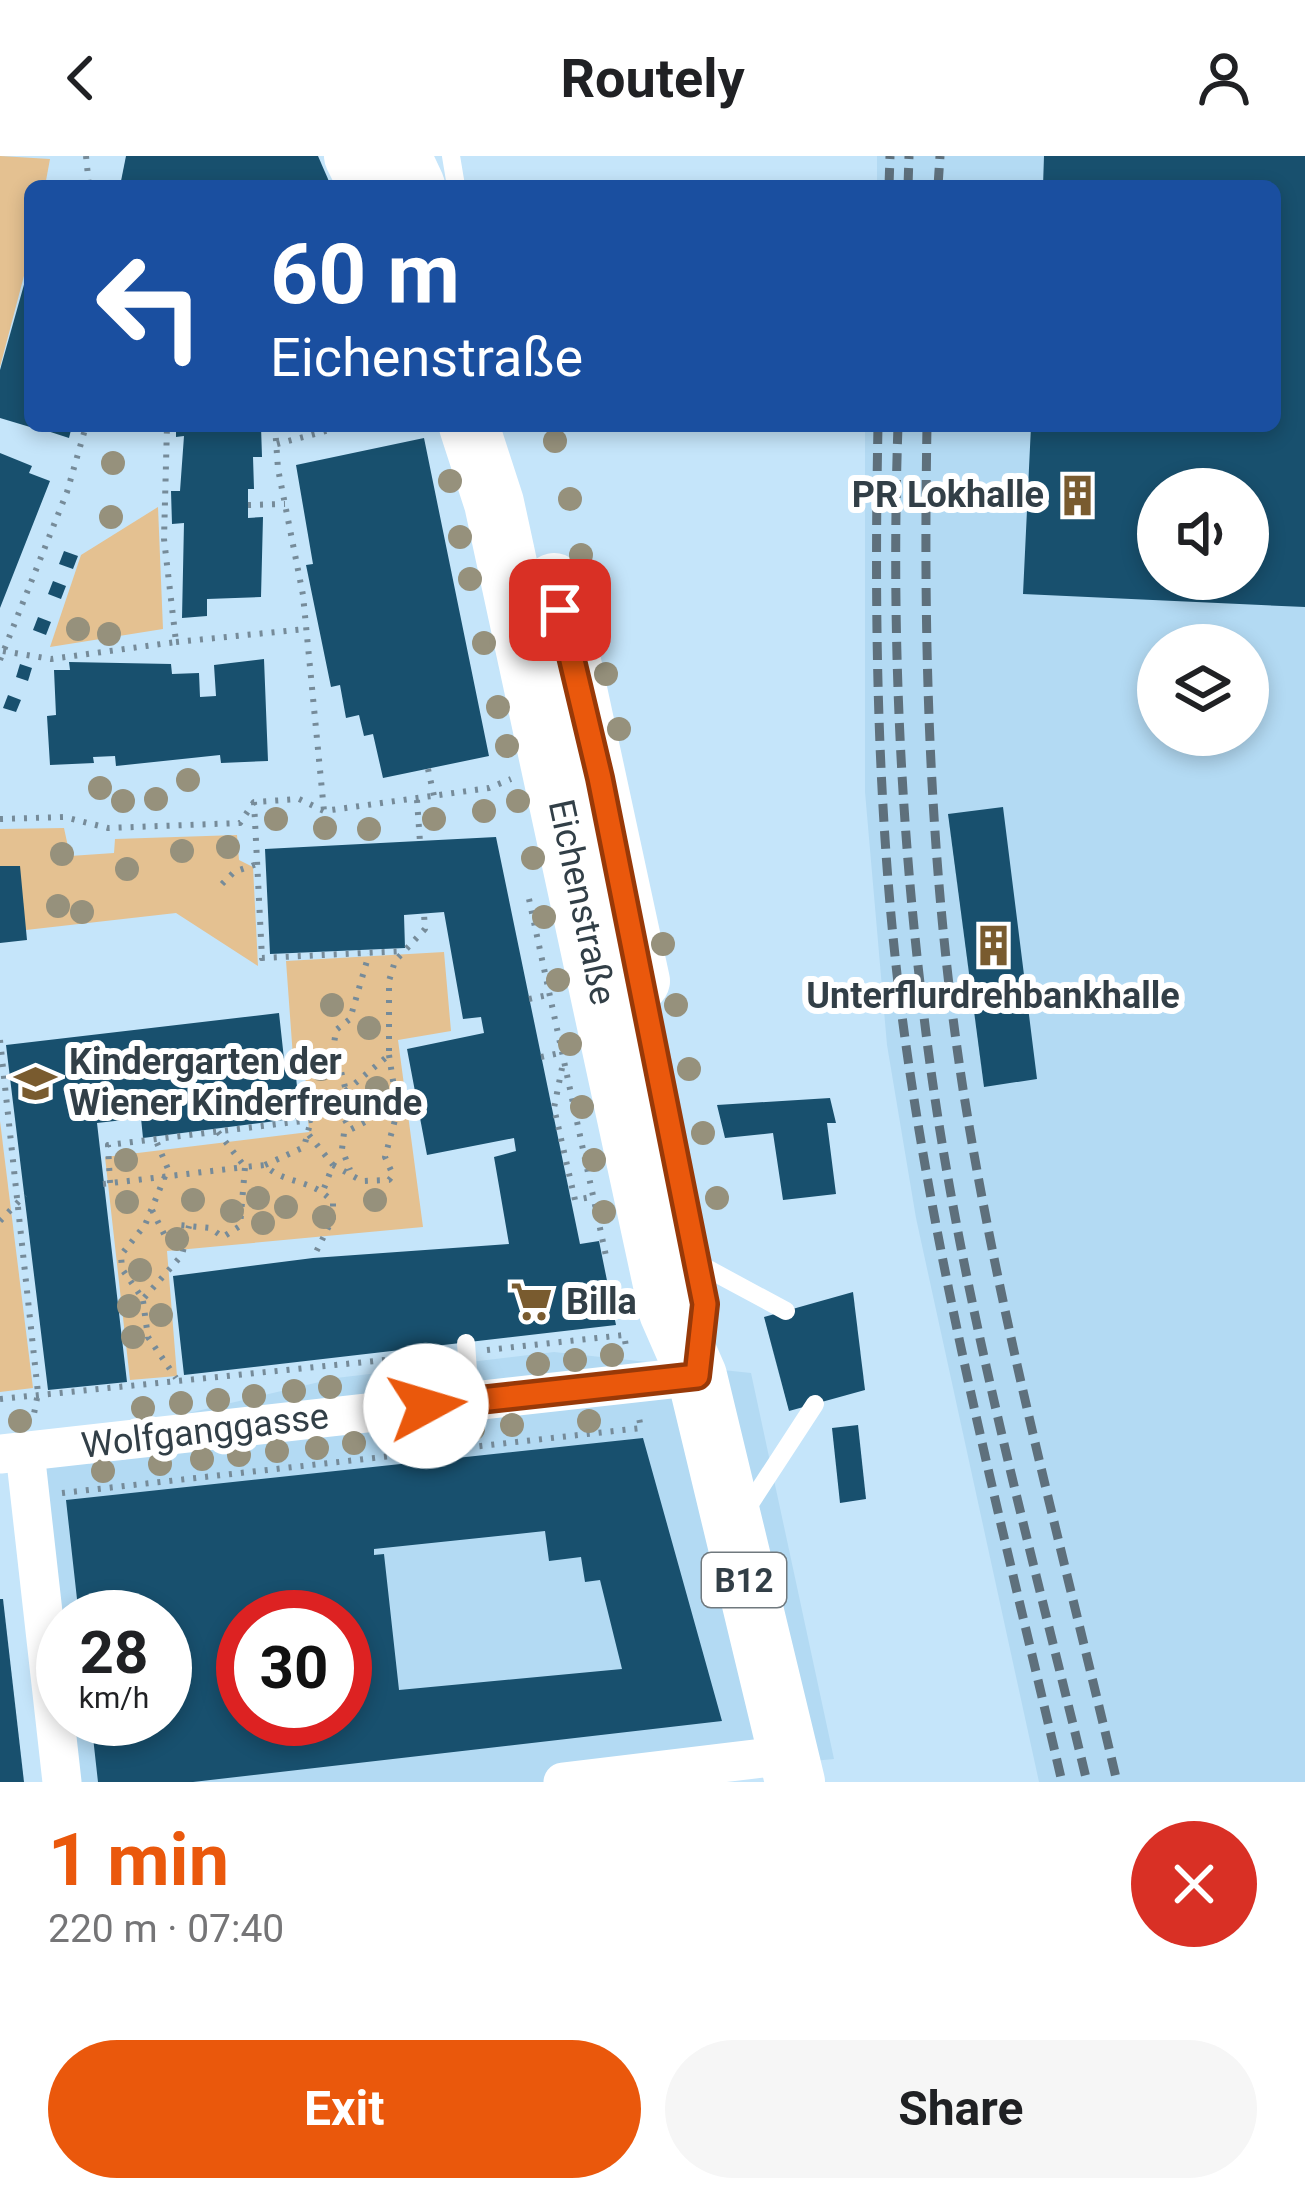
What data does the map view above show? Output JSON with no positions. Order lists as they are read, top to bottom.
{
  "streets": {
    "main road": ["Eichenstraße", "B12"],
    "street": ["Wolfganggasse"]
  },
  "crossings": [
    ["Eichenstraße", "Wolfganggasse"]
  ],
  "places": {
    "building": ["PR Lokhalle", "Unterflurdrehbankhalle"],
    "school or university": ["Kindergarten der Wiener Kinderfreunde"],
    "supermarket": ["Billa"]
  },
  "page": {
    "header": "Routely",
    "turn": ["60 m", "Eichenstraße"],
    "speed": "28 km/h",
    "limit": "30",
    "heading": ["1 min", "220 m · 07:40"],
    "buttons": ["Exit", "Share"]
  }
}
